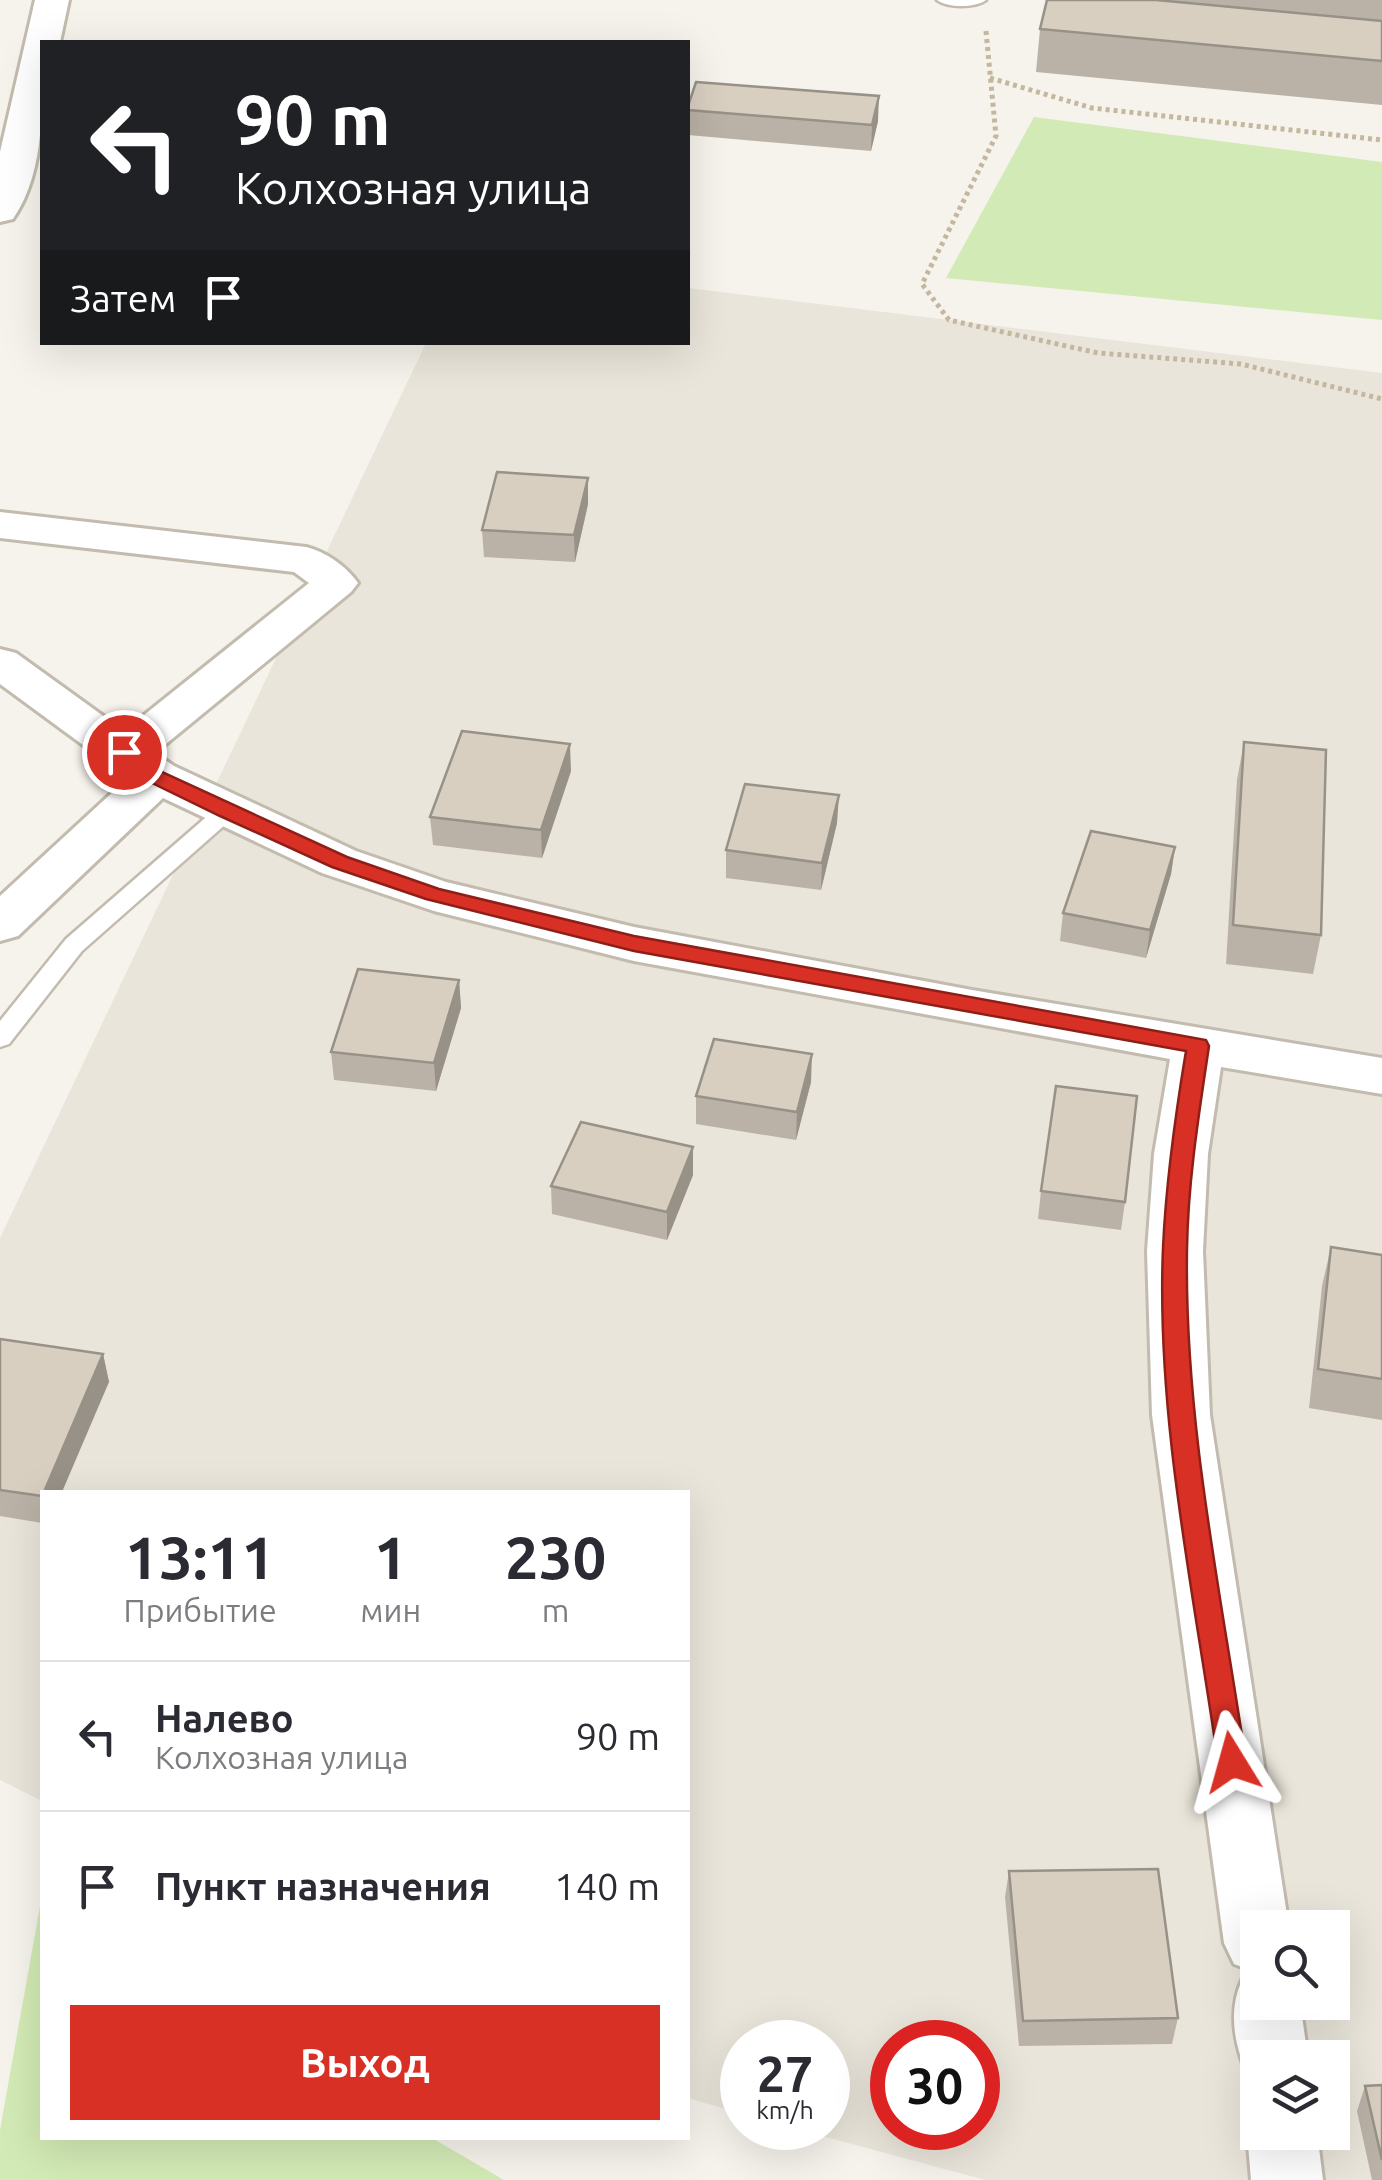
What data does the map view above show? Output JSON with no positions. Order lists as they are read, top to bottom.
{
  "page": {
    "turn": ["90 m", "Колхозная улица"],
    "then": "Затем",
    "eta": [
      "13:11",
      "Прибытие",
      "1",
      "мин",
      "230",
      "m"
    ],
    "list": [
      {
        "name": "Налево",
        "note": "Колхозная улица",
        "value": "90 m"
      },
      {
        "name": "Пункт назначения",
        "value": "140 m"
      }
    ],
    "buttons": "Выход",
    "speed": "27 km/h",
    "limit": "30"
  }
}
